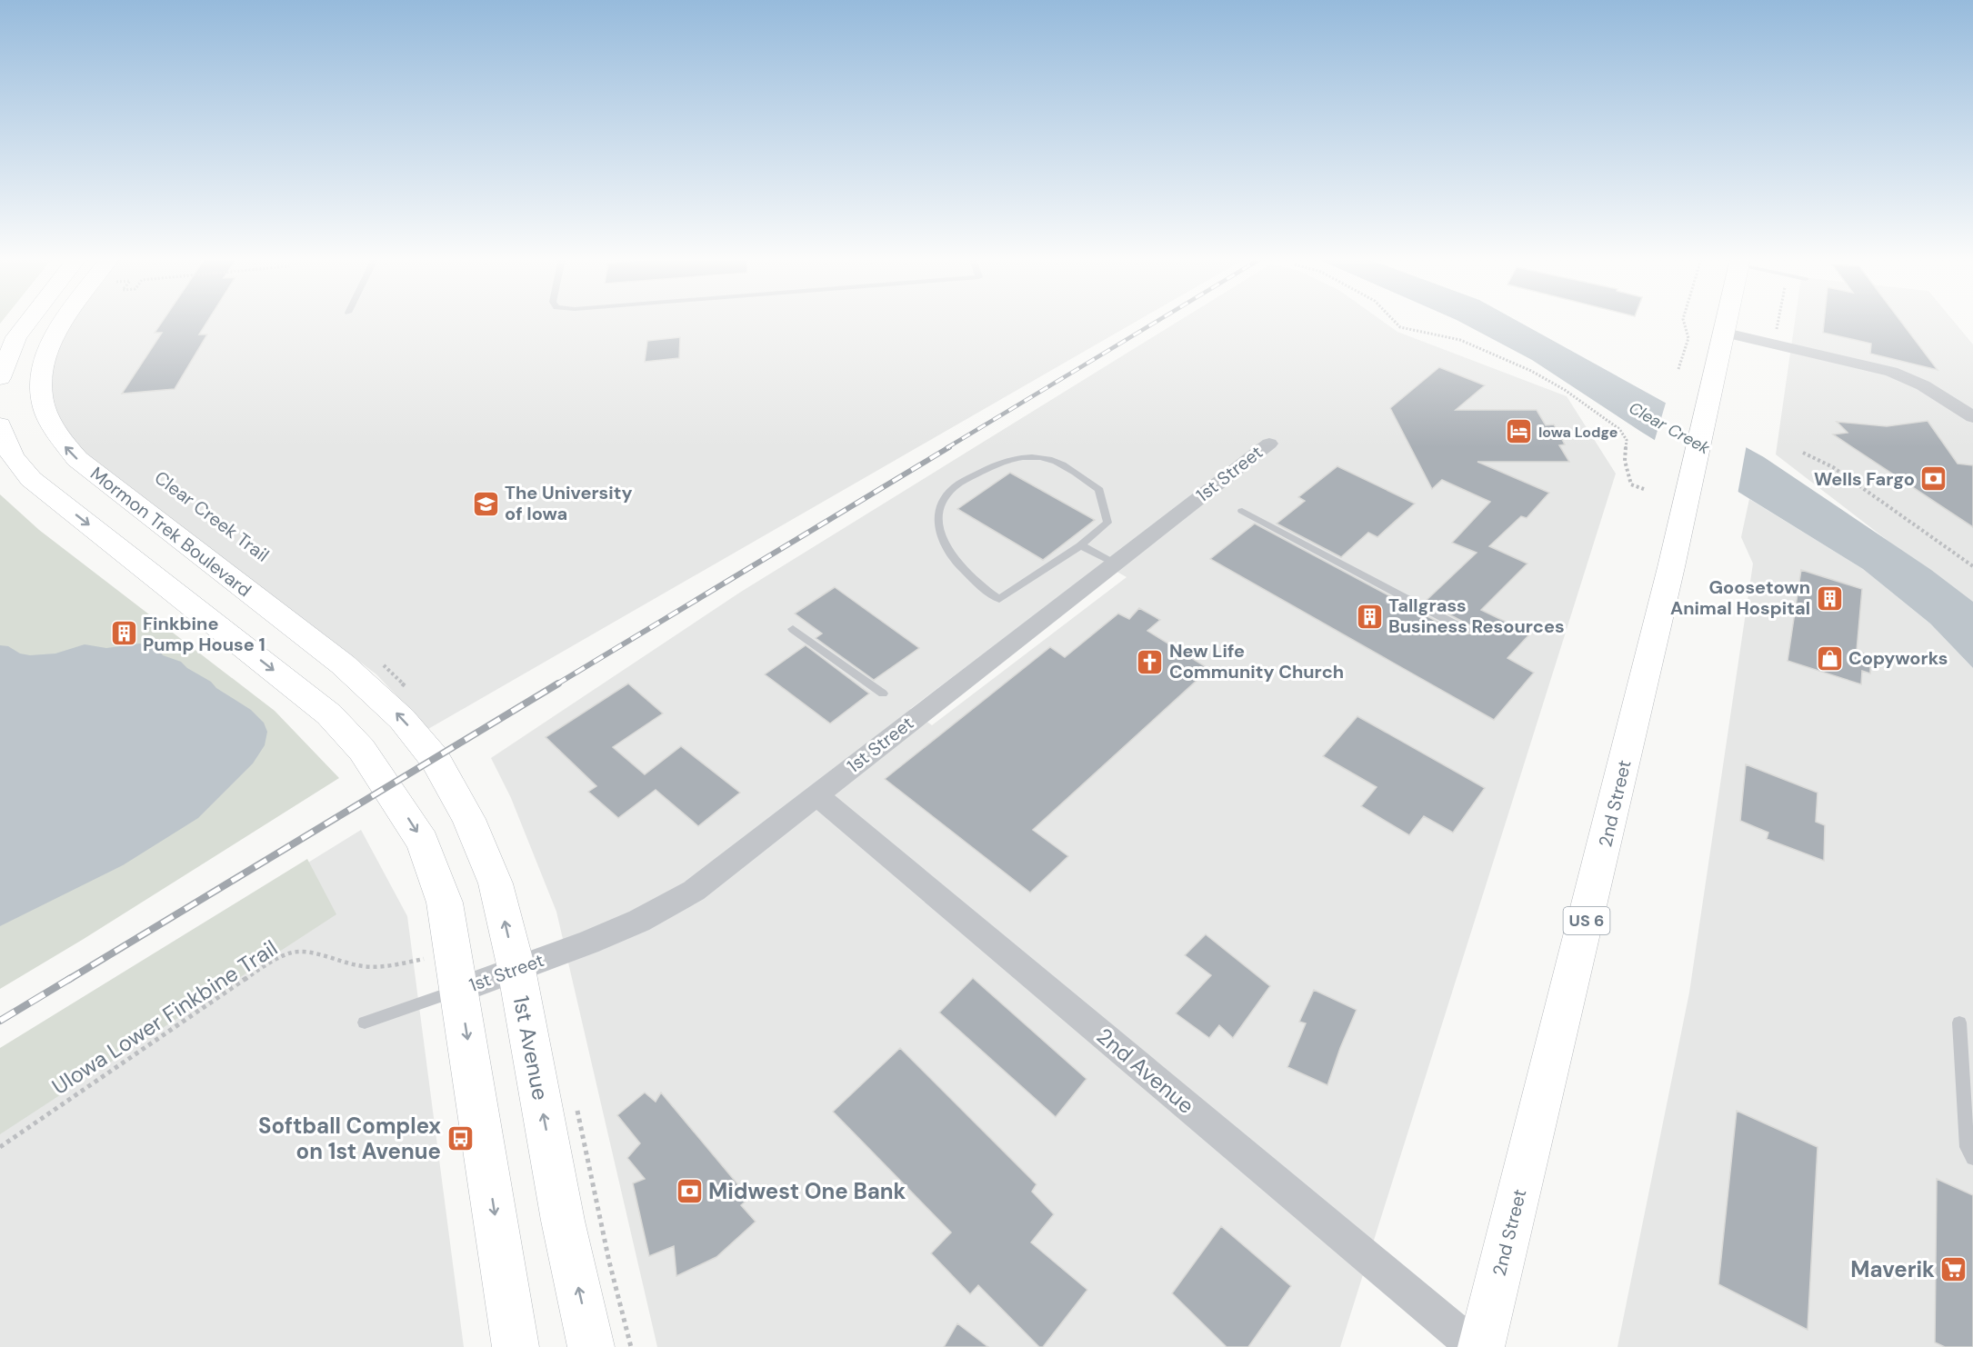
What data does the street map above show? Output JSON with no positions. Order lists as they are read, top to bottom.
{
  "streets": {
    "main road": [
      "Mormon Trek Boulevard",
      "2nd Street",
      "US 6",
      "1st Avenue"
    ],
    "street": ["1st Street", "2nd Avenue"],
    "path": ["UIowa Lower Finkbine Trail"]
  },
  "crossings": [
    ["1st Street", "UIowa Lower Finkbine Trail"],
    ["1st Street", "1st Avenue"],
    ["1st Street", "2nd Avenue"],
    ["Mormon Trek Boulevard", "1st Avenue"]
  ],
  "water": ["Clear Creek"],
  "places": {
    "hotel": ["Iowa Lodge"],
    "bank": ["Wells Fargo", "Midwest One Bank"],
    "school or university": ["The University of Iowa"],
    "building": ["Goosetown Animal Hospital", "Tallgrass Business Resources", "Finkbine Pump House 1"],
    "shop": ["Copyworks"],
    "church": ["New Life Community Church"],
    "bus stop": ["Softball Complex on 1st Avenue"],
    "supermarket": ["Maverik"]
  }
}
